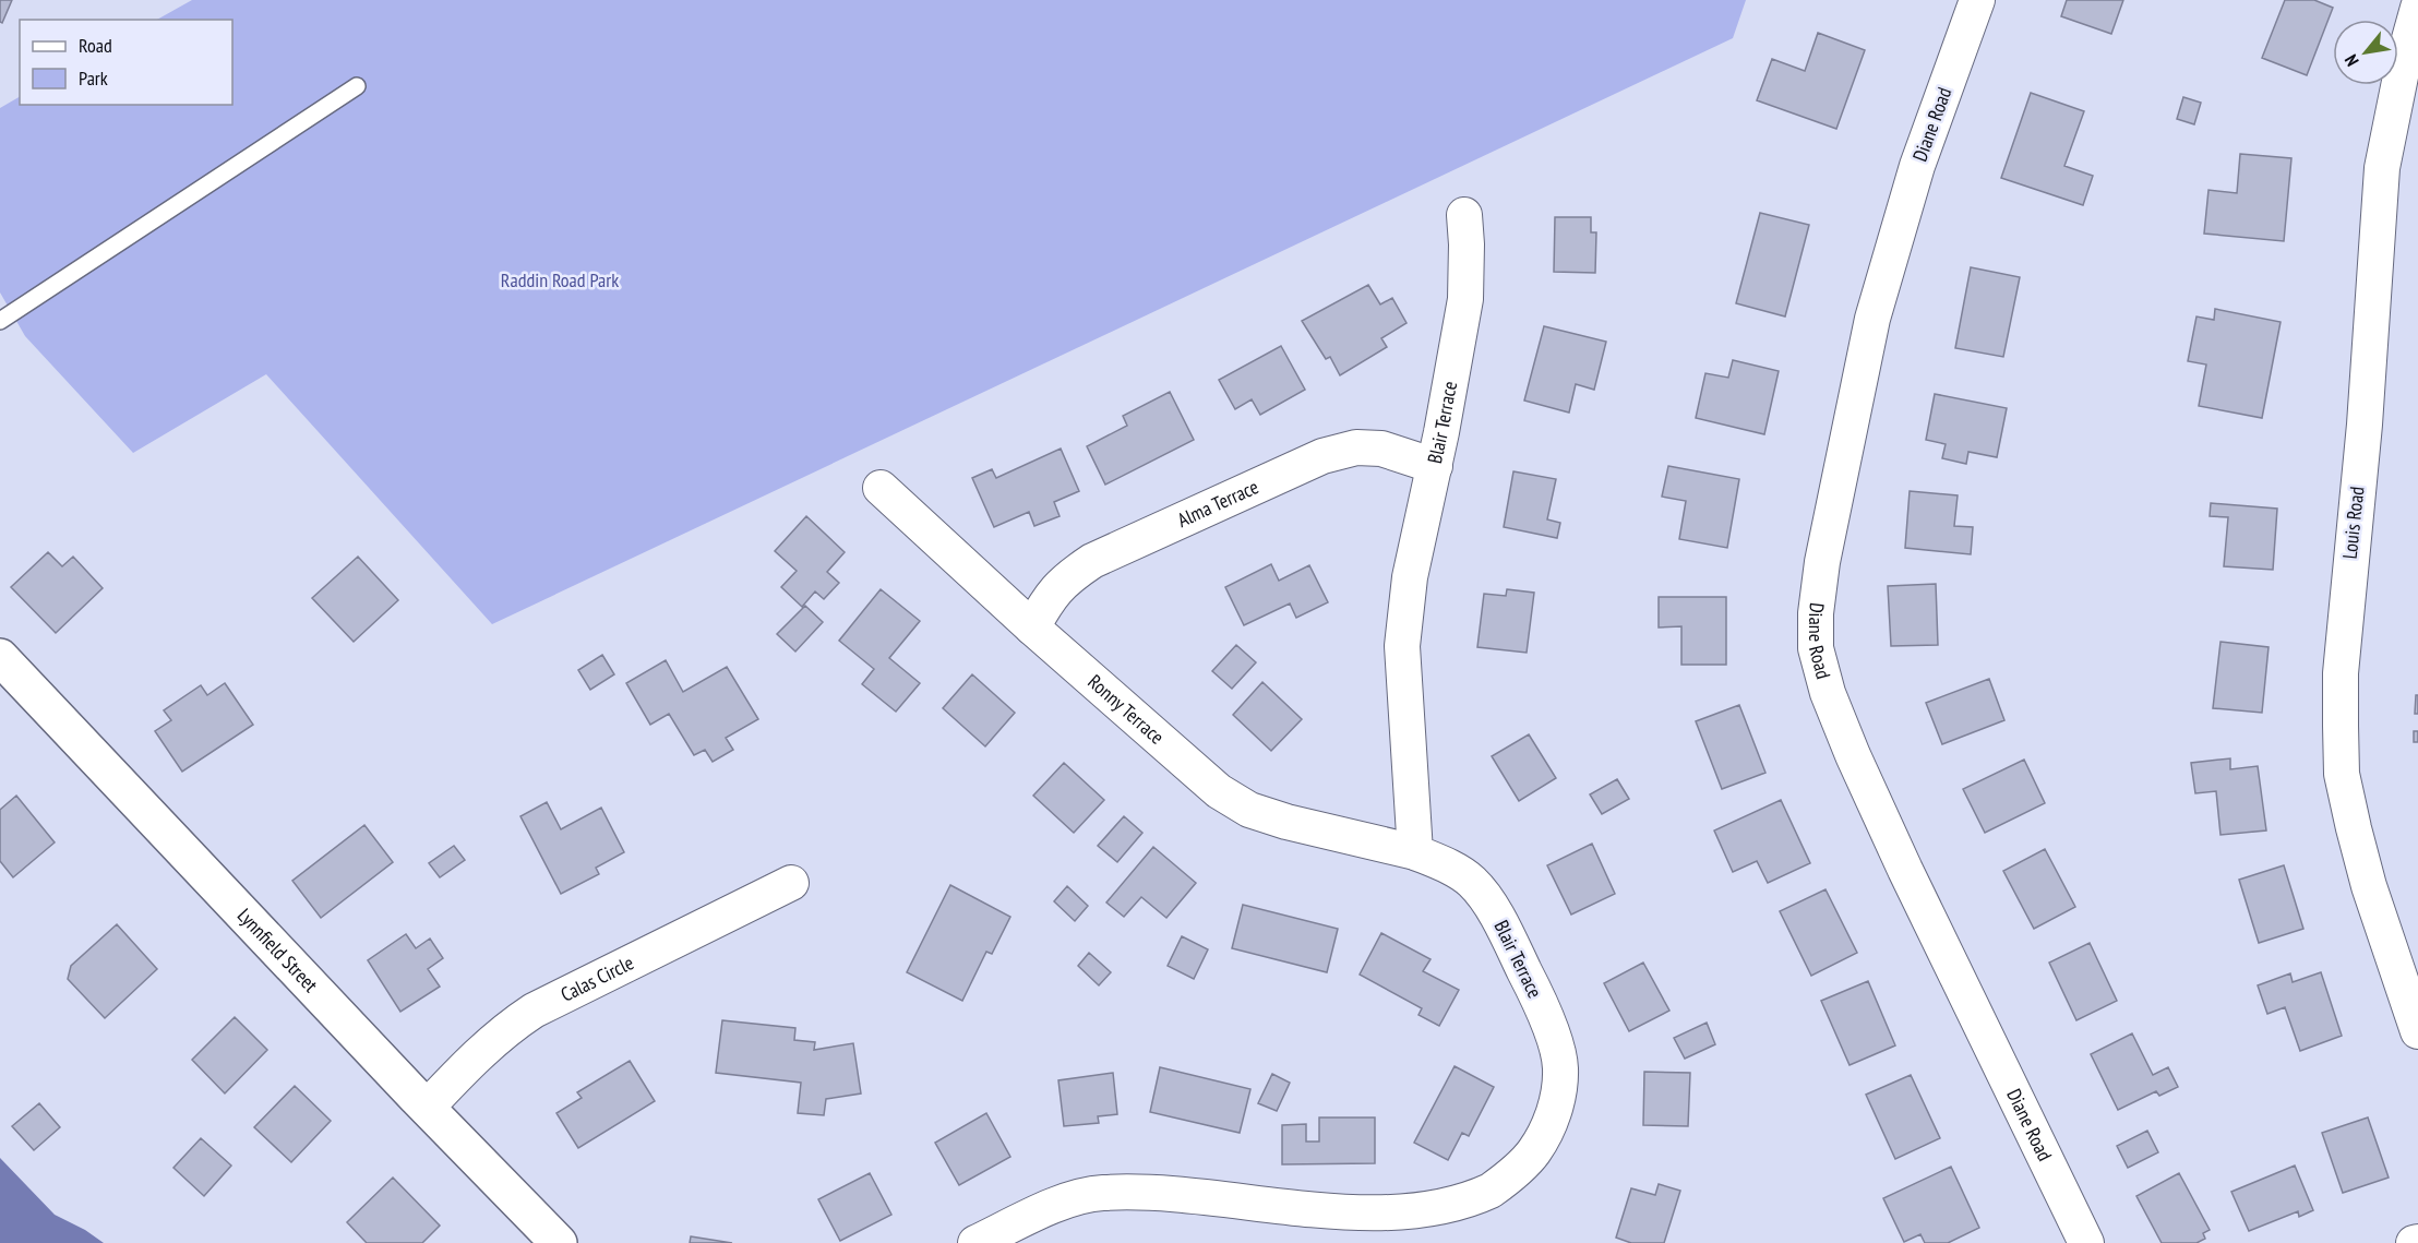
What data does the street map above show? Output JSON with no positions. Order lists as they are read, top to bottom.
{
  "streets": {
    "main road": ["Lynnfield Street"],
    "street": [
      "Diane Road",
      "Blair Terrace",
      "Alma Terrace",
      "Louis Road",
      "Ronny Terrace",
      "Calas Circle"
    ]
  },
  "crossings": [
    ["Blair Terrace", "Alma Terrace"],
    ["Blair Terrace", "Ronny Terrace"],
    ["Alma Terrace", "Ronny Terrace"],
    ["Lynnfield Street", "Calas Circle"]
  ],
  "parks": ["Raddin Road Park"],
  "legend": ["Road", "Park"],
  "north": "bottom left"
}
